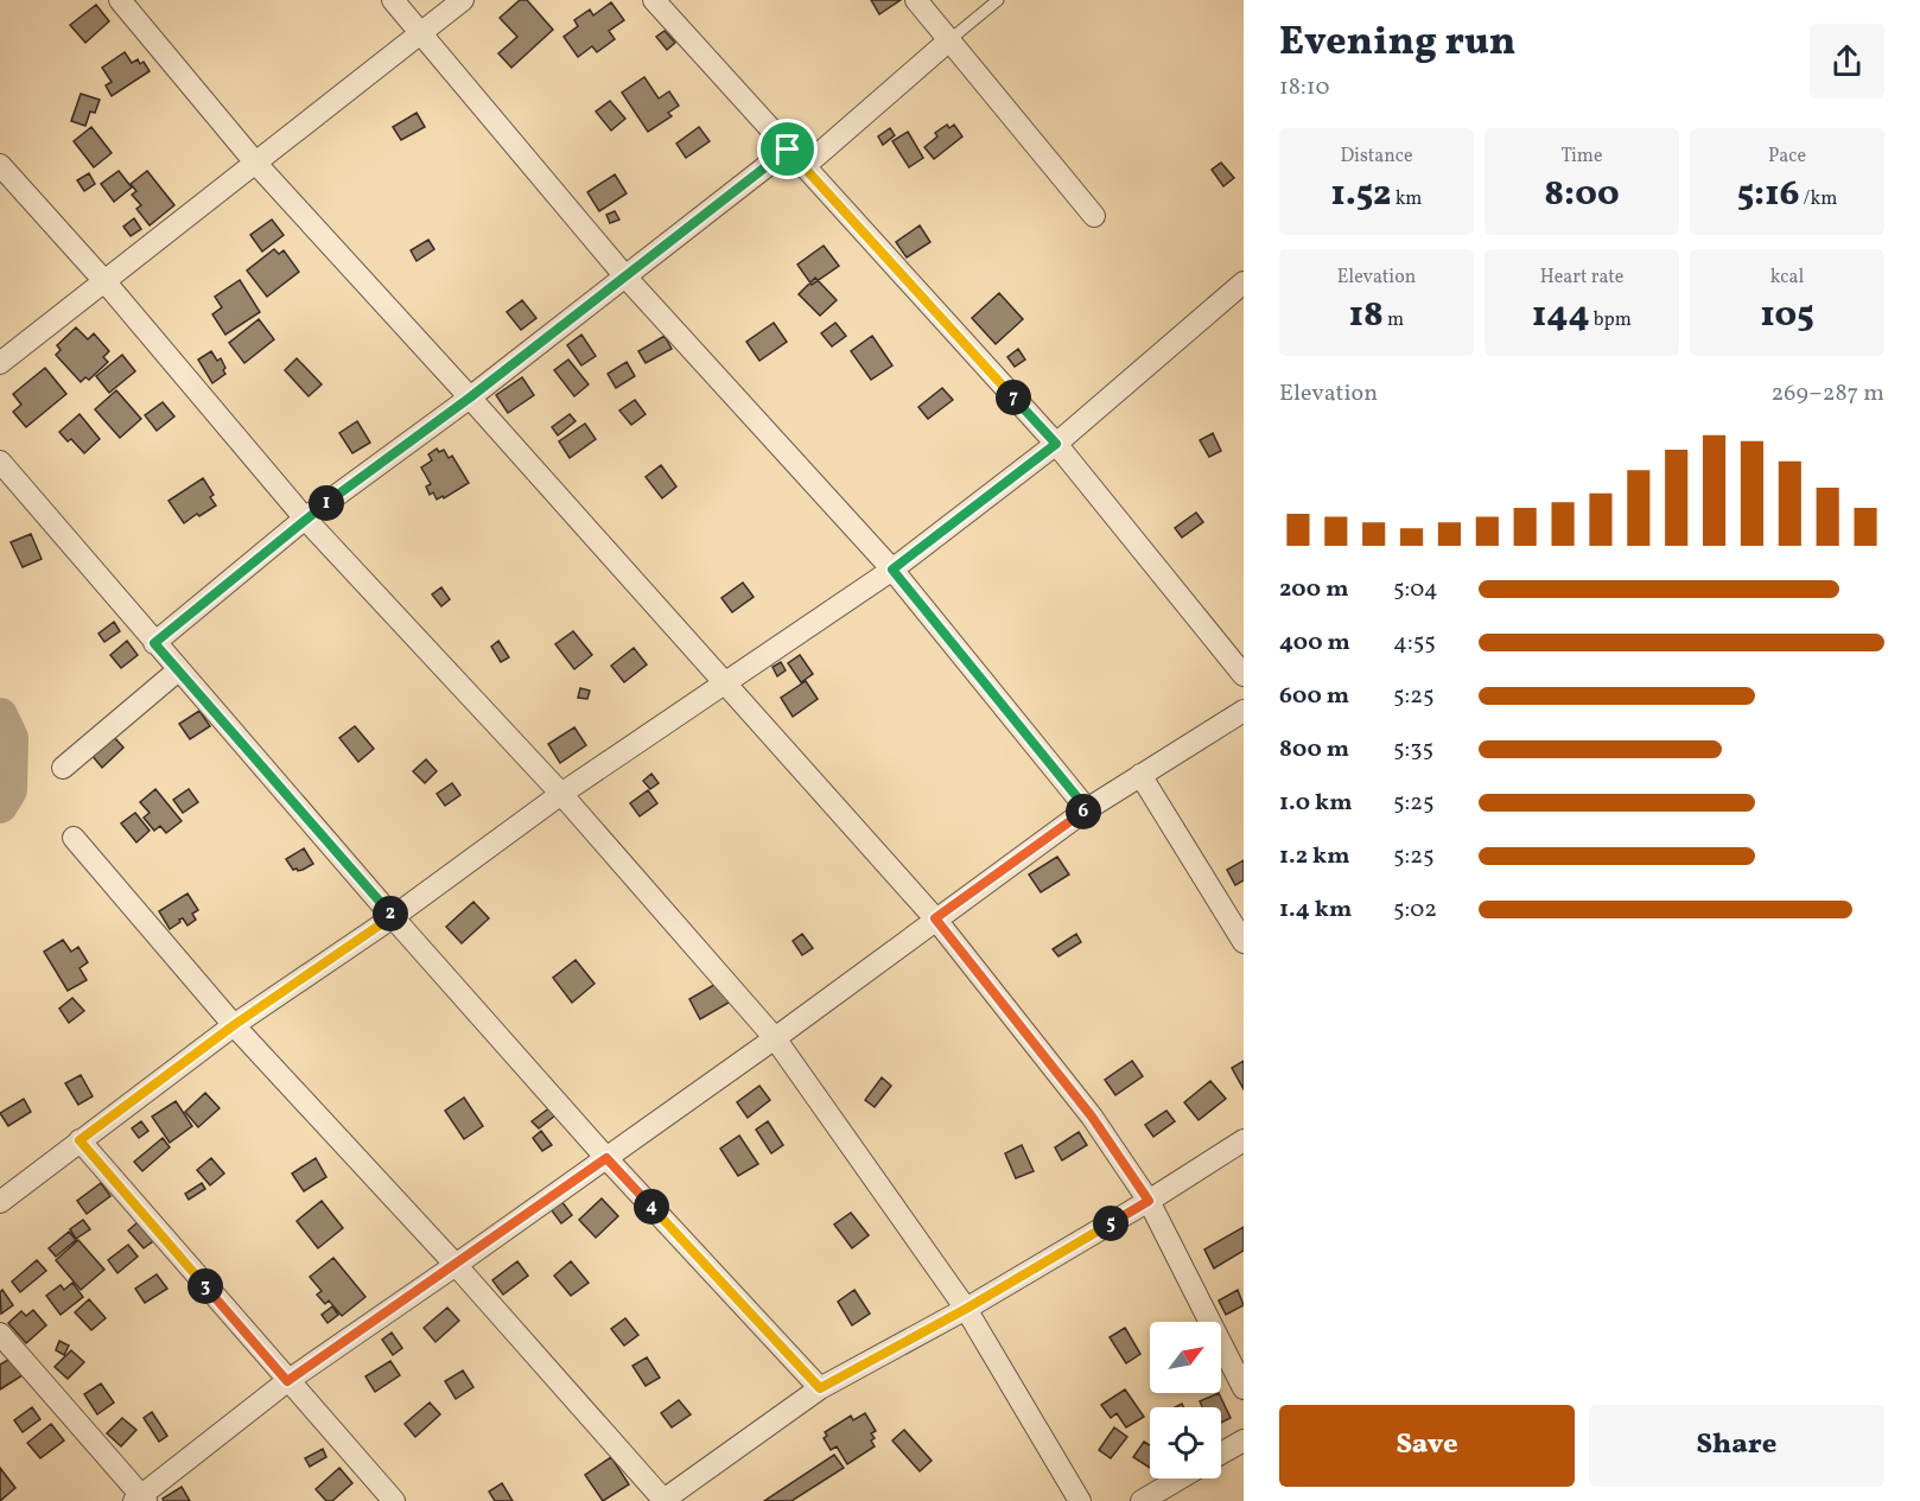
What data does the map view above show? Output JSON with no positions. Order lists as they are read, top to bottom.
{
  "north": "top right",
  "page": {
    "heading": ["Evening run", "18:10"],
    "stats": [
      ["Distance", "1.52 km"],
      ["Time", "8:00"],
      ["Pace", "5:16 /km"],
      ["Elevation", "18 m"],
      ["Heart rate", "144 bpm"],
      ["kcal", "105"]
    ],
    "chart": ["Elevation", "269–287 m"],
    "pins": [
      "7",
      "1",
      "6",
      "2",
      "4",
      "5",
      "3"
    ],
    "list": [
      {
        "name": "200 m",
        "note": "5:04"
      },
      {
        "name": "400 m",
        "note": "4:55"
      },
      {
        "name": "600 m",
        "note": "5:25"
      },
      {
        "name": "800 m",
        "note": "5:35"
      },
      {
        "name": "1.0 km",
        "note": "5:25"
      },
      {
        "name": "1.2 km",
        "note": "5:25"
      },
      {
        "name": "1.4 km",
        "note": "5:02"
      }
    ],
    "buttons": ["Save", "Share"]
  }
}
